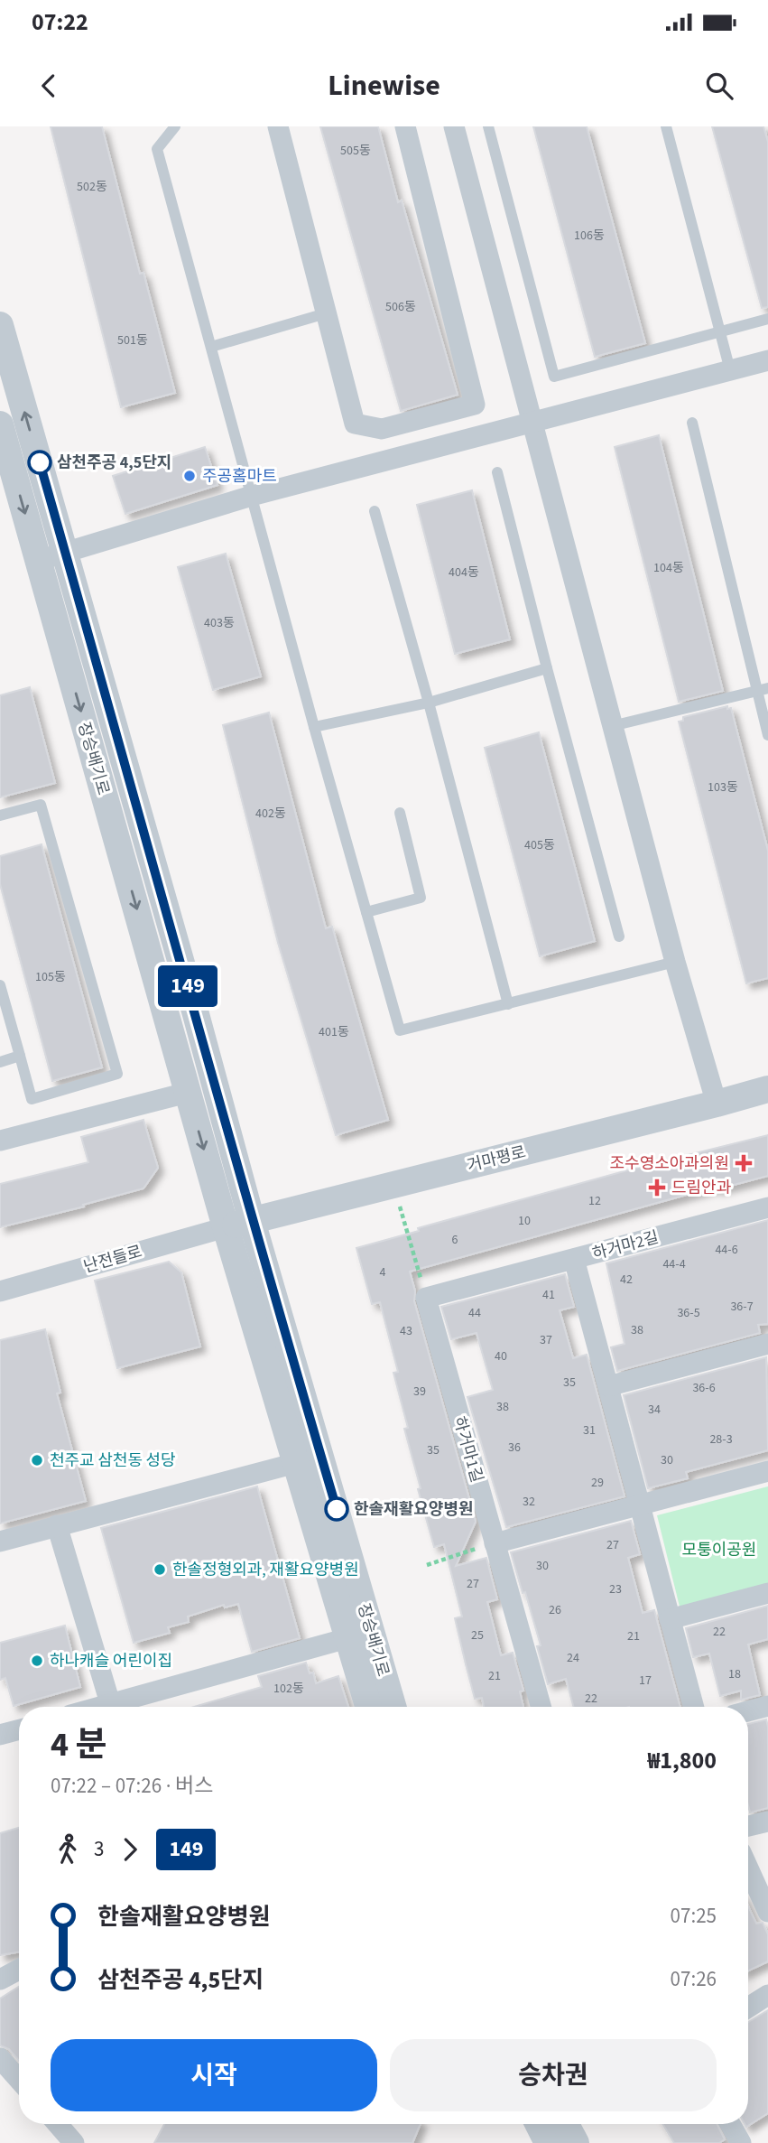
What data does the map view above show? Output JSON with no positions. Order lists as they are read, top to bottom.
{
  "streets": {
    "street": [
      "장승배기로",
      "거마평로",
      "하거마2길",
      "난전들로",
      "하거마1길"
    ]
  },
  "crossings": [
    ["장승배기로", "거마평로"],
    ["장승배기로", "난전들로"],
    ["거마평로", "난전들로"]
  ],
  "parks": ["모퉁이공원"],
  "places": {
    "other": [
      "삼천주공 4,5단지",
      "주공홈마트",
      "천주교 삼천동 성당",
      "한솔재활요양병원",
      "한솔정형외과, 재활요양병원",
      "하나캐슬 어린이집"
    ],
    "health": ["조수영소아과의원", "드림안과"]
  },
  "lines": ["bus line 149"],
  "house_numbers": [
    "505동",
    "502동",
    "106동",
    "506동",
    "501동",
    "104동",
    "404동",
    "403동",
    "103동",
    "402동",
    "405동",
    "105동",
    "401동",
    "12",
    "10",
    "6",
    "44-6",
    "44-4",
    "4",
    "42",
    "41",
    "36-7",
    "44",
    "36-5",
    "38",
    "43",
    "37",
    "40",
    "35",
    "36-6",
    "39",
    "38",
    "34",
    "31",
    "28-3",
    "36",
    "35",
    "30",
    "29",
    "32",
    "27",
    "30",
    "27",
    "23",
    "26",
    "22",
    "25",
    "21",
    "24",
    "18",
    "21",
    "17",
    "102동",
    "22"
  ],
  "page": {
    "status": "07:22",
    "header": "Linewise",
    "on_map": "149",
    "heading": ["4 분", "07:22 – 07:26 · 버스", "₩1,800"],
    "legs": ["3", "149"],
    "list": [
      {
        "name": "한솔재활요양병원",
        "value": "07:25"
      },
      {
        "name": "삼천주공 4,5단지",
        "value": "07:26"
      }
    ],
    "buttons": ["시작", "승차권"]
  }
}
